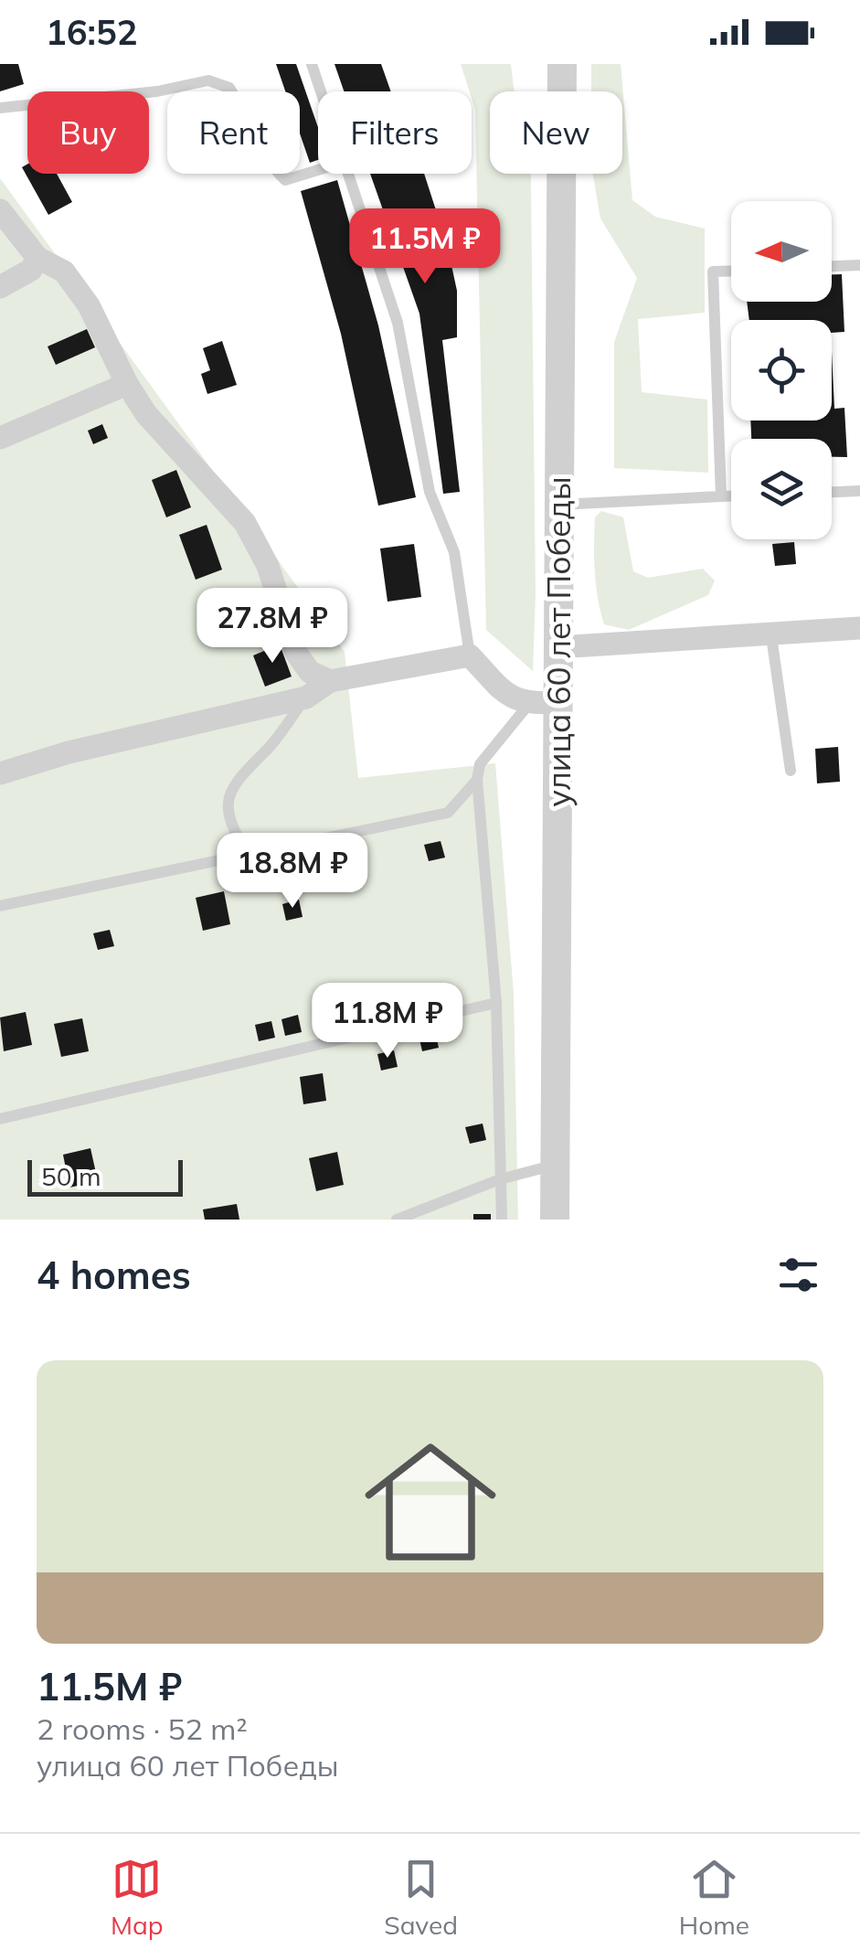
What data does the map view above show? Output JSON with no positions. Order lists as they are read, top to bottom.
{
  "streets": {
    "street": ["улица 60 лет Победы"]
  },
  "scale_bar": "50 m",
  "north": "left",
  "page": {
    "status": "16:52",
    "chip": [
      "Buy",
      "Rent",
      "Filters",
      "New"
    ],
    "price": [
      "11.5M ₽",
      "27.8M ₽",
      "18.8M ₽",
      "11.8M ₽"
    ],
    "scale": "50 m",
    "heading": "4 homes",
    "list": [
      {
        "name": "11.5M ₽",
        "note": "2 rooms · 52 m² · улица 60 лет Победы"
      }
    ],
    "tabs": ["Map", "Saved", "Home"]
  }
}
